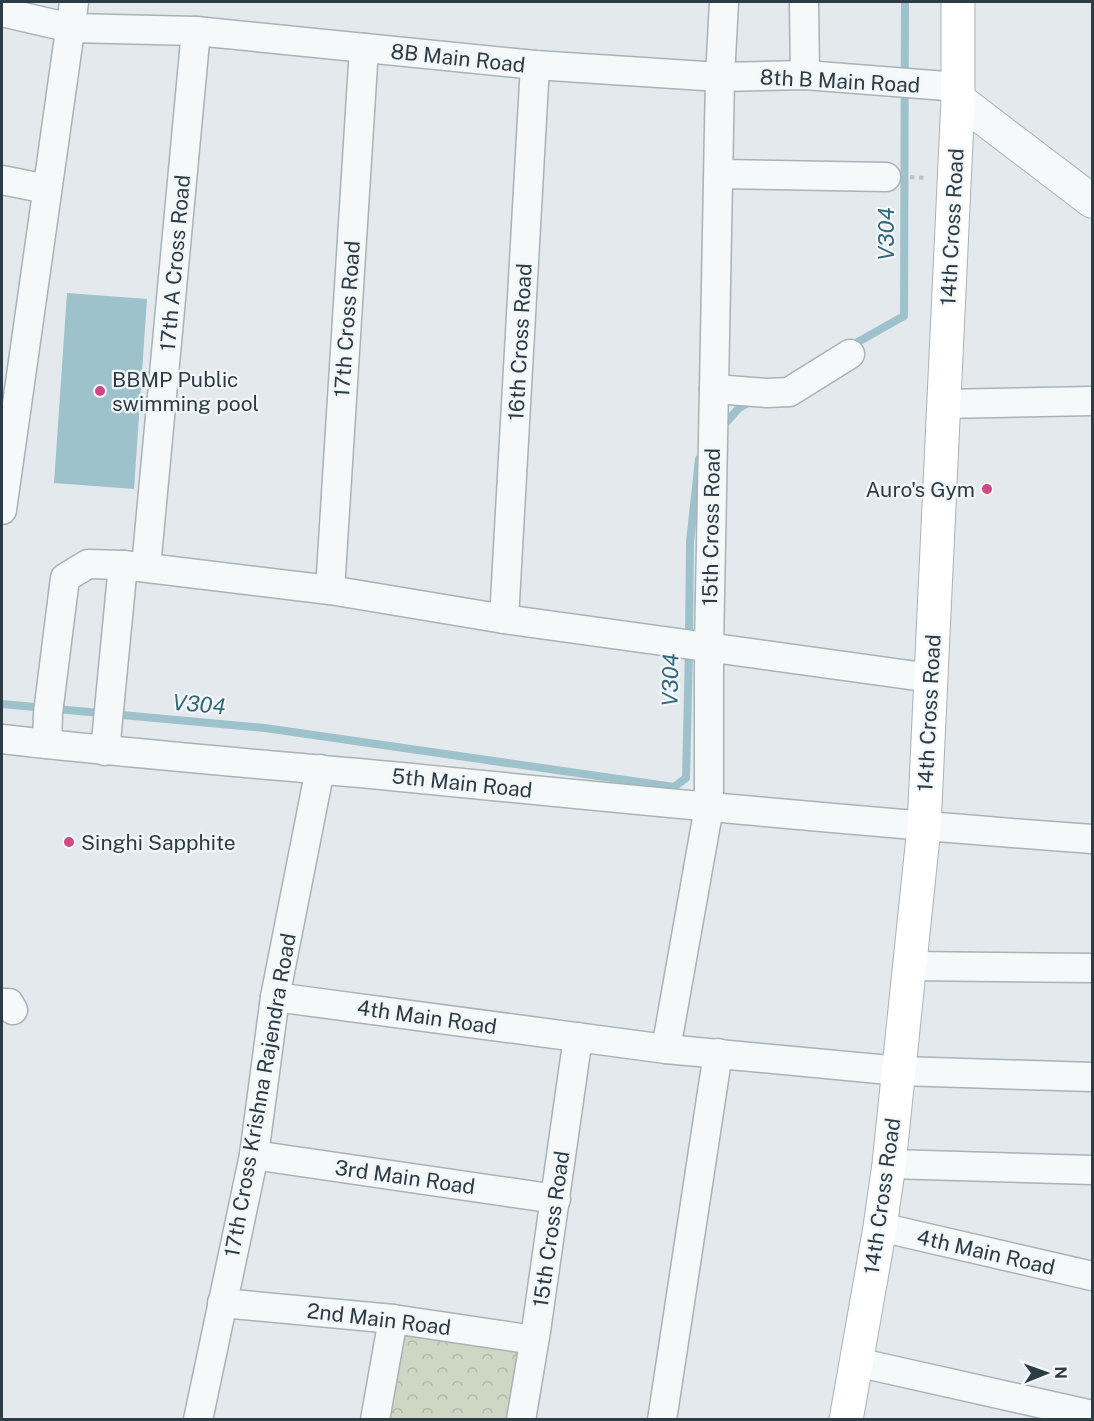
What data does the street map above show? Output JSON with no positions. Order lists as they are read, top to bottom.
{
  "streets": {
    "main road": ["14th Cross Road"],
    "street": [
      "8B Main Road",
      "8th B Main Road",
      "17th A Cross Road",
      "17th Cross Road",
      "16th Cross Road",
      "15th Cross Road",
      "5th Main Road",
      "4th Main Road",
      "17th Cross Krishna Rajendra Road",
      "3rd Main Road",
      "2nd Main Road"
    ]
  },
  "crossings": [
    ["8B Main Road", "8th B Main Road"],
    ["8B Main Road", "17th A Cross Road"],
    ["8B Main Road", "17th Cross Road"],
    ["8B Main Road", "16th Cross Road"],
    ["8B Main Road", "15th Cross Road"],
    ["8th B Main Road", "14th Cross Road"],
    ["8th B Main Road", "15th Cross Road"],
    ["14th Cross Road", "5th Main Road"],
    ["14th Cross Road", "4th Main Road"],
    ["17th A Cross Road", "5th Main Road"],
    ["15th Cross Road", "5th Main Road"],
    ["15th Cross Road", "4th Main Road"],
    ["15th Cross Road", "3rd Main Road"],
    ["15th Cross Road", "2nd Main Road"],
    ["5th Main Road", "17th Cross Krishna Rajendra Road"],
    ["4th Main Road", "17th Cross Krishna Rajendra Road"],
    ["17th Cross Krishna Rajendra Road", "3rd Main Road"],
    ["17th Cross Krishna Rajendra Road", "2nd Main Road"]
  ],
  "water": ["V304"],
  "places": ["BBMP Public swimming pool", "Auro's Gym", "Singhi Sapphite"],
  "north": "right"
}
